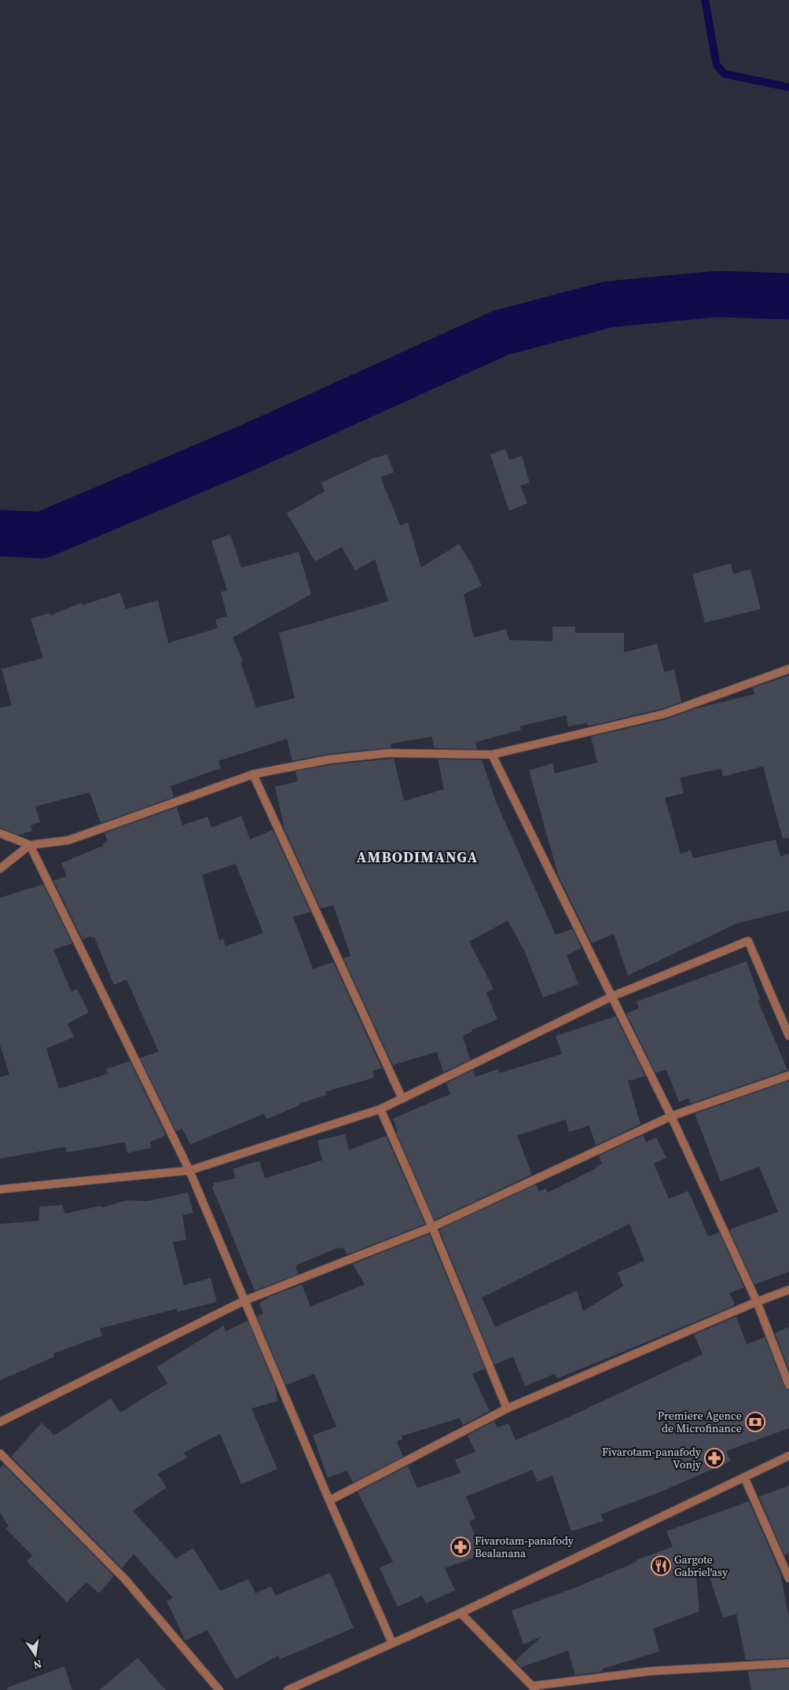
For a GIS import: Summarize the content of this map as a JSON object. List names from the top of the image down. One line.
{"districts":["AMBODIMANGA"],"places":{"bank":["Premiere Agence de Microfinance"],"pharmacy":["Fivarotam-panafody Vonjy","Fivarotam-panafody Bealanana"],"restaurant":["Gargote Gabriel'asy"]},"north":"bottom"}
